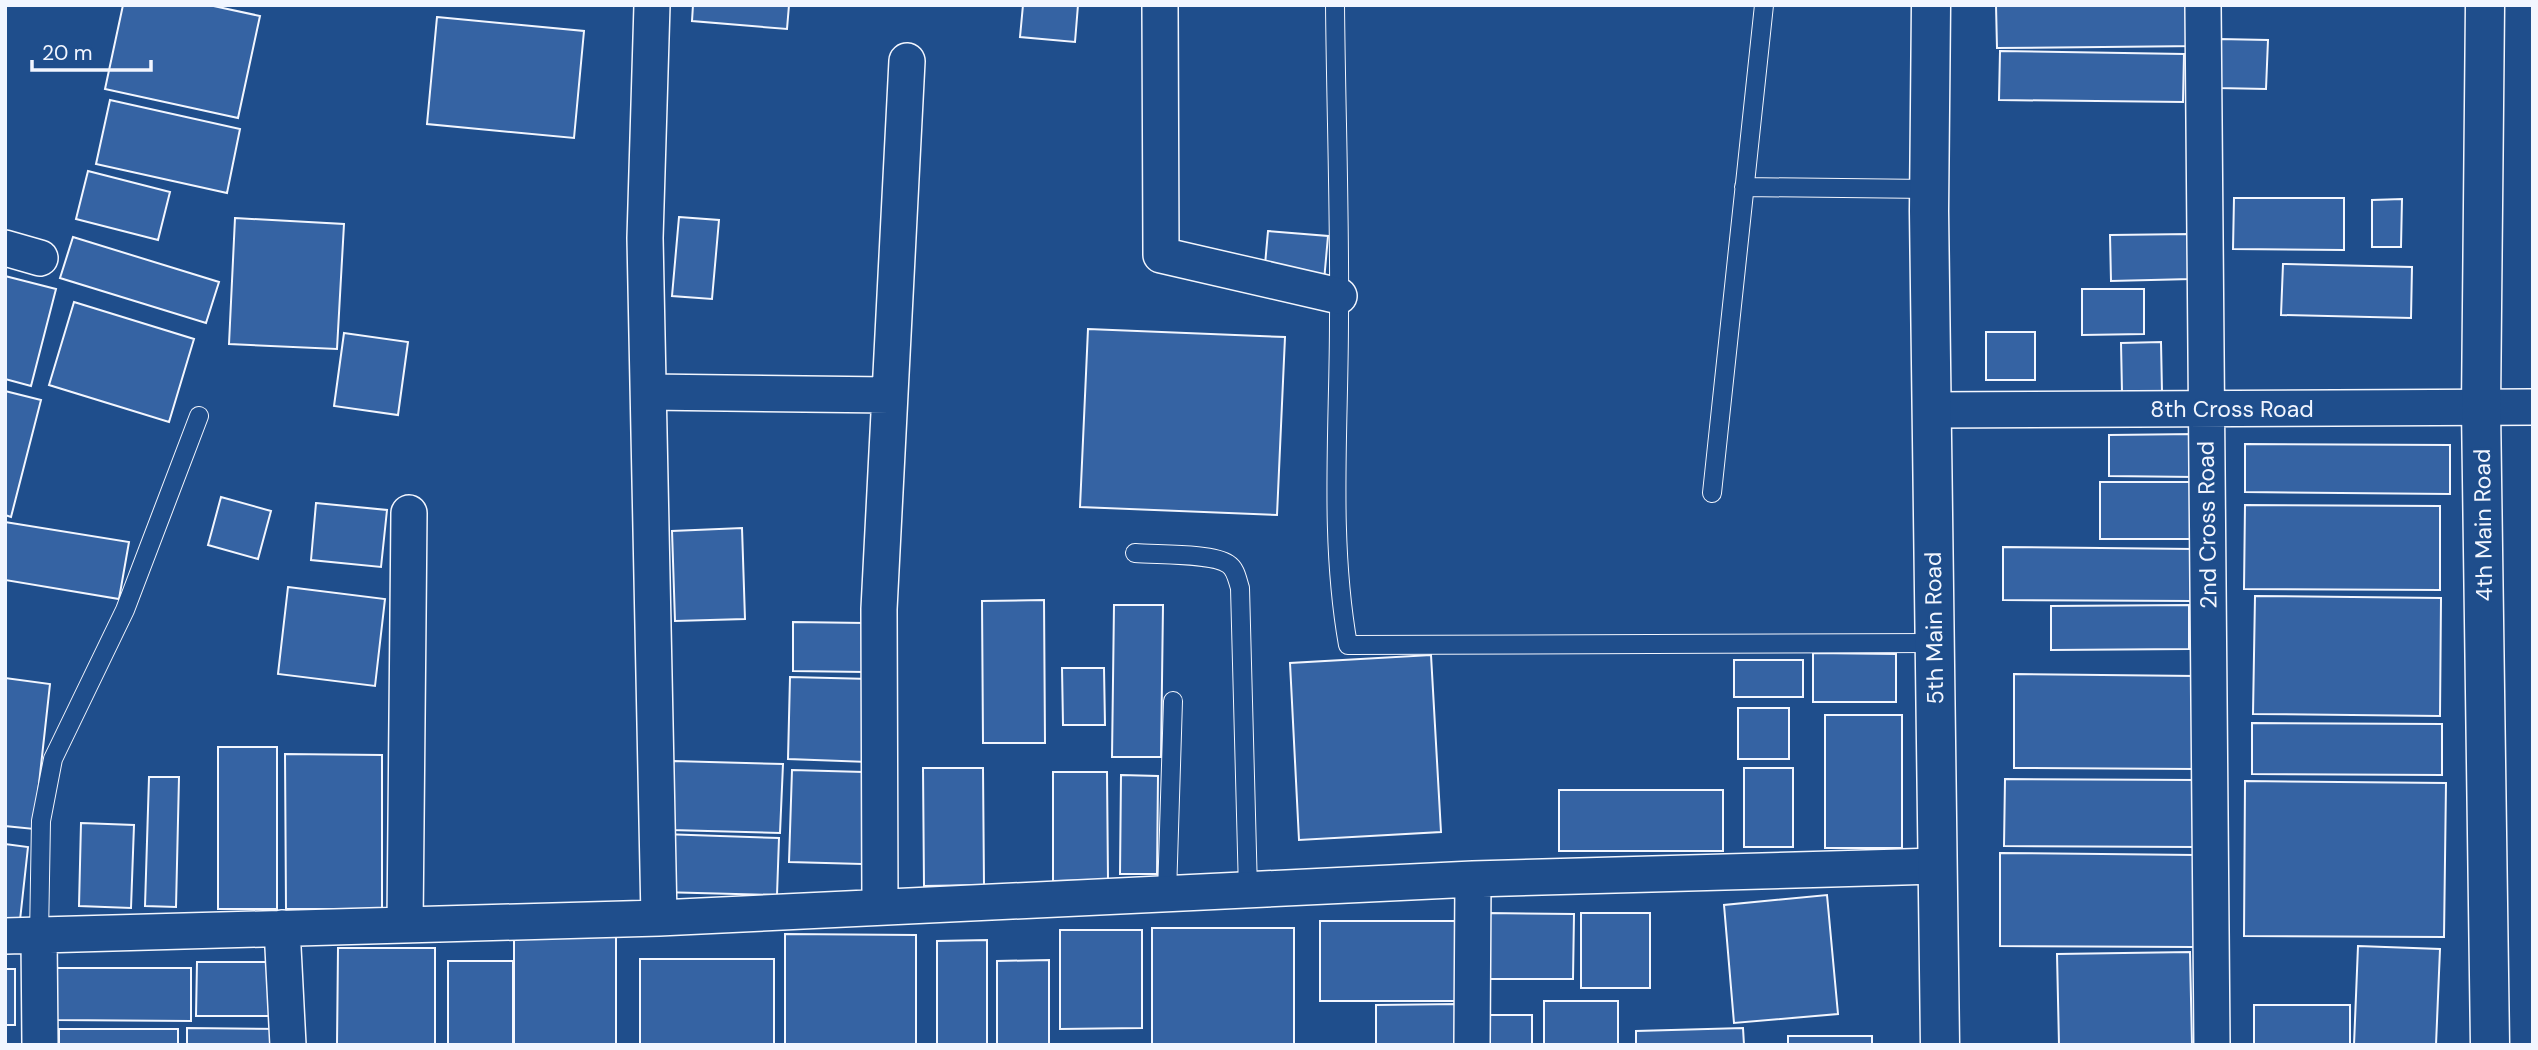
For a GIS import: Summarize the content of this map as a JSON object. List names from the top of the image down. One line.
{"streets":{"street":["8th Cross Road","2nd Cross Road","4th Main Road","5th Main Road"]},"crossings":[["8th Cross Road","2nd Cross Road"],["8th Cross Road","4th Main Road"],["8th Cross Road","5th Main Road"]],"scale_bar":"20 m"}
